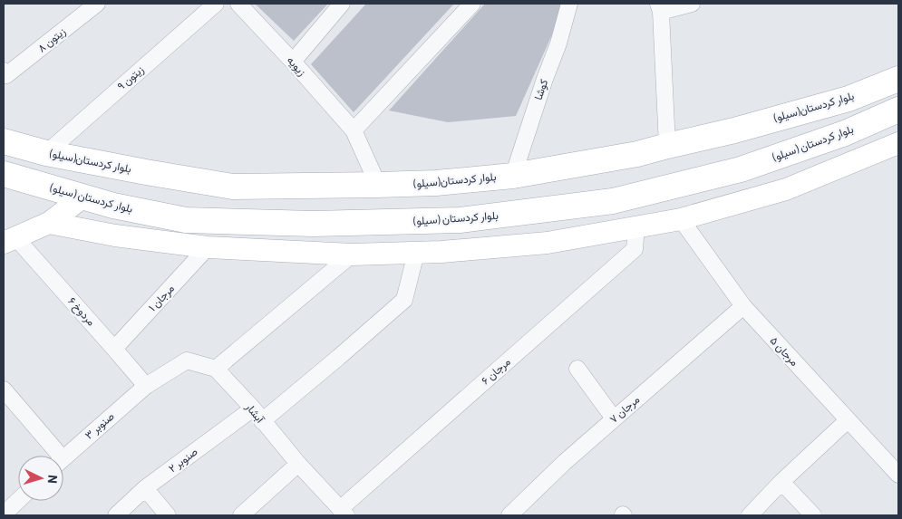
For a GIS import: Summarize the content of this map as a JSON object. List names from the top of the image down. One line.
{"streets":{"main road":["بلوار کردستان(سیلو)","بلوار کردستان (سیلو)"],"street":["زیتون ۸","زیویه","زیتون ۹","کوشا","مرجان ۱","مردوخ ۶","مرجان ۵","مرجان ۶","مرجان ۷","آبشار","صنوبر ۳","صنوبر ۲"]},"crossings":[["زیویه","بلوار کردستان(سیلو)"],["زیتون ۹","بلوار کردستان(سیلو)"],["کوشا","بلوار کردستان(سیلو)"],["مرجان ۱","مردوخ ۶"],["مردوخ ۶","صنوبر ۳"],["مرجان ۵","مرجان ۷"],["مرجان ۶","آبشار"],["آبشار","صنوبر ۲"]],"north":"right"}
